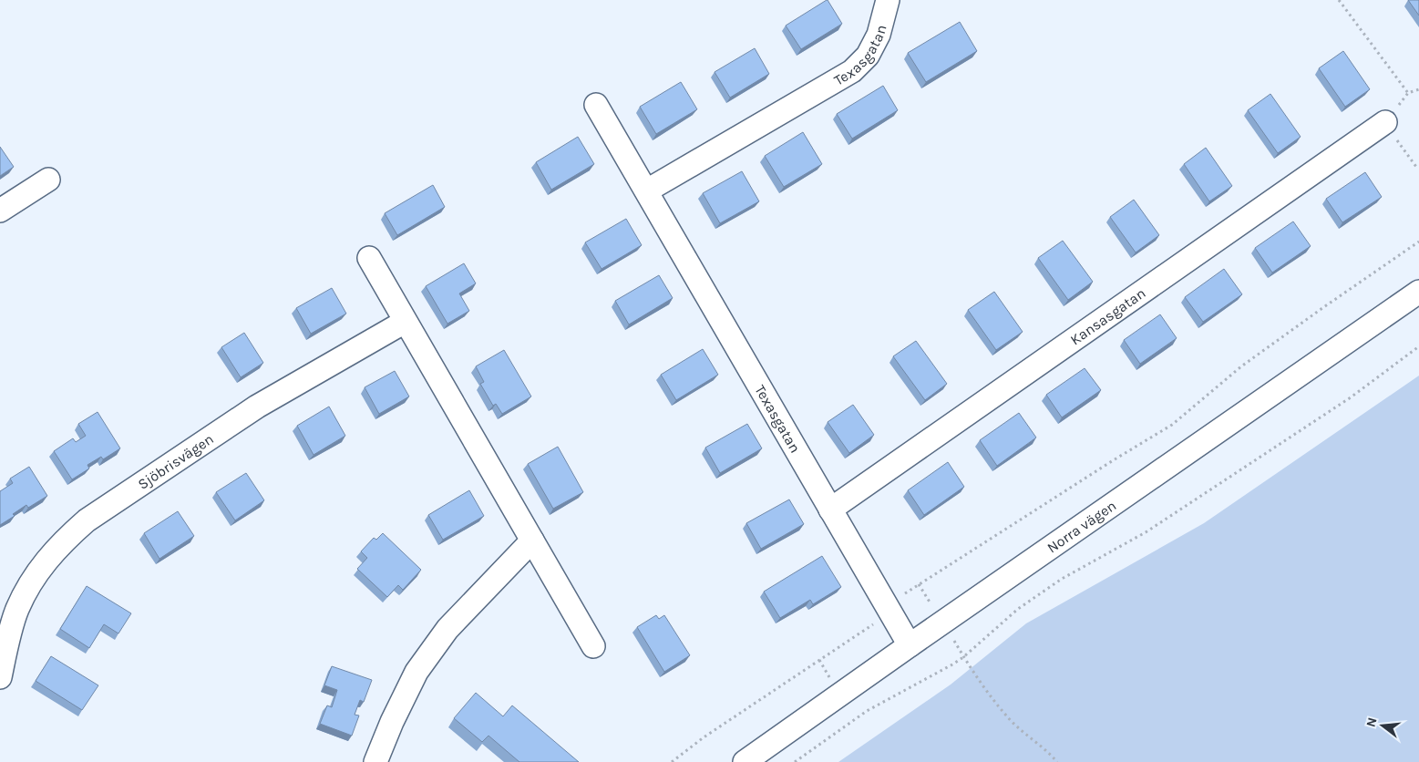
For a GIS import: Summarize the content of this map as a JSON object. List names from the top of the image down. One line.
{"streets":{"street":["Texasgatan","Kansasgatan","Sjöbrisvägen","Norra vägen"]},"crossings":[["Texasgatan","Kansasgatan"],["Texasgatan","Norra vägen"]],"north":"left"}
